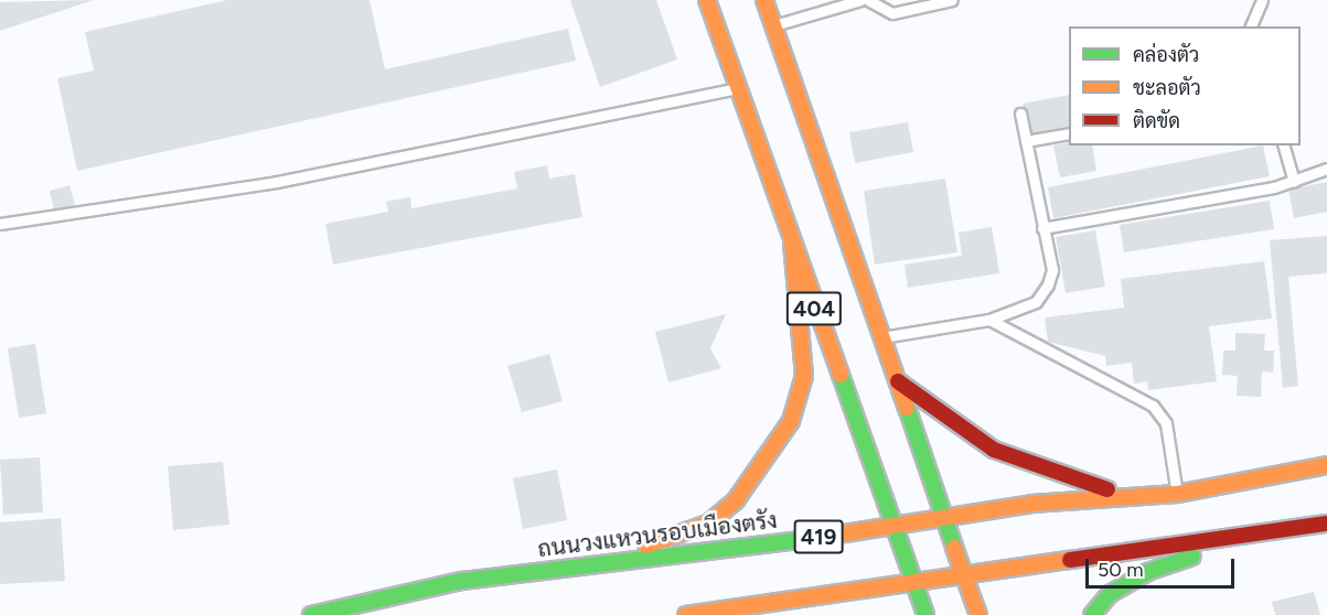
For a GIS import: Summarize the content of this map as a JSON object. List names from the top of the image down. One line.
{"streets":{"main road":["404","ถนนวงแหวนรอบเมืองตรัง","419"]},"crossings":[["404","ถนนวงแหวนรอบเมืองตรัง"],["404","419"]],"legend":["คล่องตัว","ชะลอตัว","ติดขัด"],"scale_bar":"50 m"}
